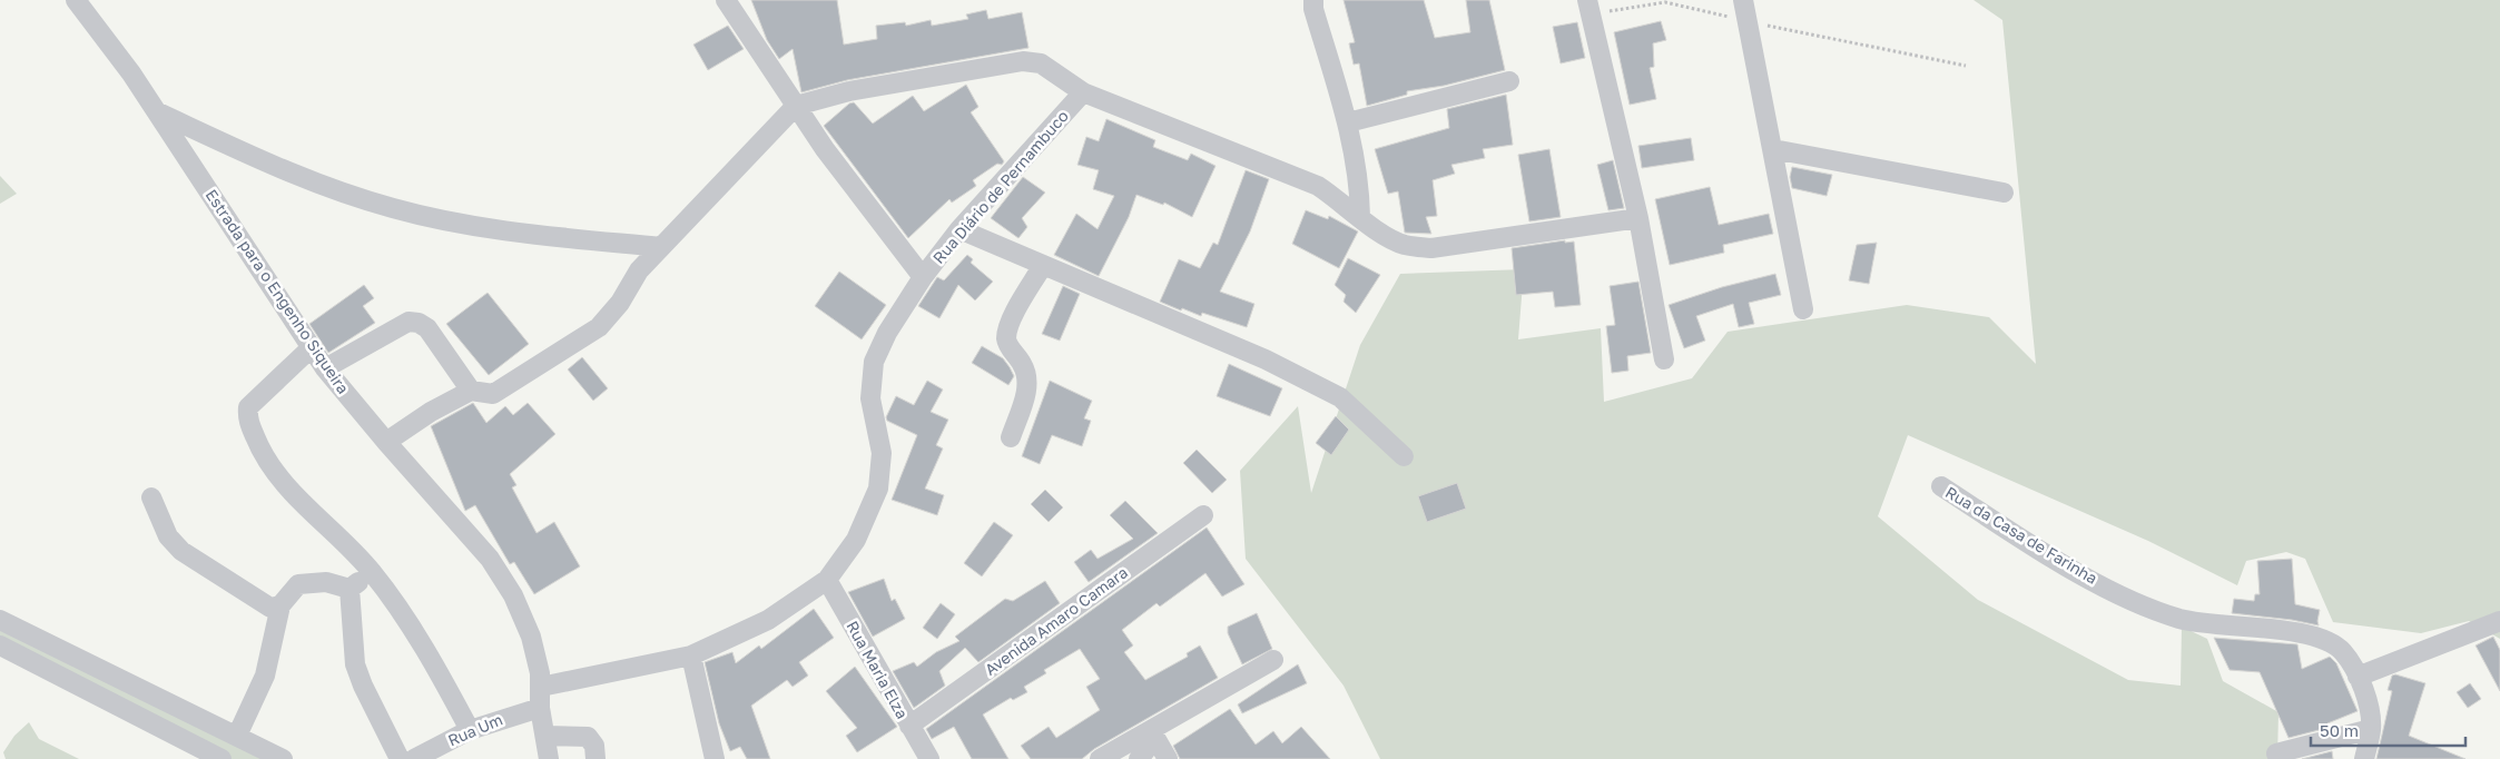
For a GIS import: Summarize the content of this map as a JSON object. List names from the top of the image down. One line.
{"streets":{"street":["Rua Diário de Pernambuco","Estrada para o Engenho Siqueira","Rua da Casa de Farinha","Avenida Amaro Camara","Rua Maria Elza","Rua Um"]},"crossings":[["Rua Diário de Pernambuco","Estrada para o Engenho Siqueira"],["Rua Diário de Pernambuco","Rua Maria Elza"],["Estrada para o Engenho Siqueira","Rua Um"],["Avenida Amaro Camara","Rua Maria Elza"]],"scale_bar":"50 m"}
